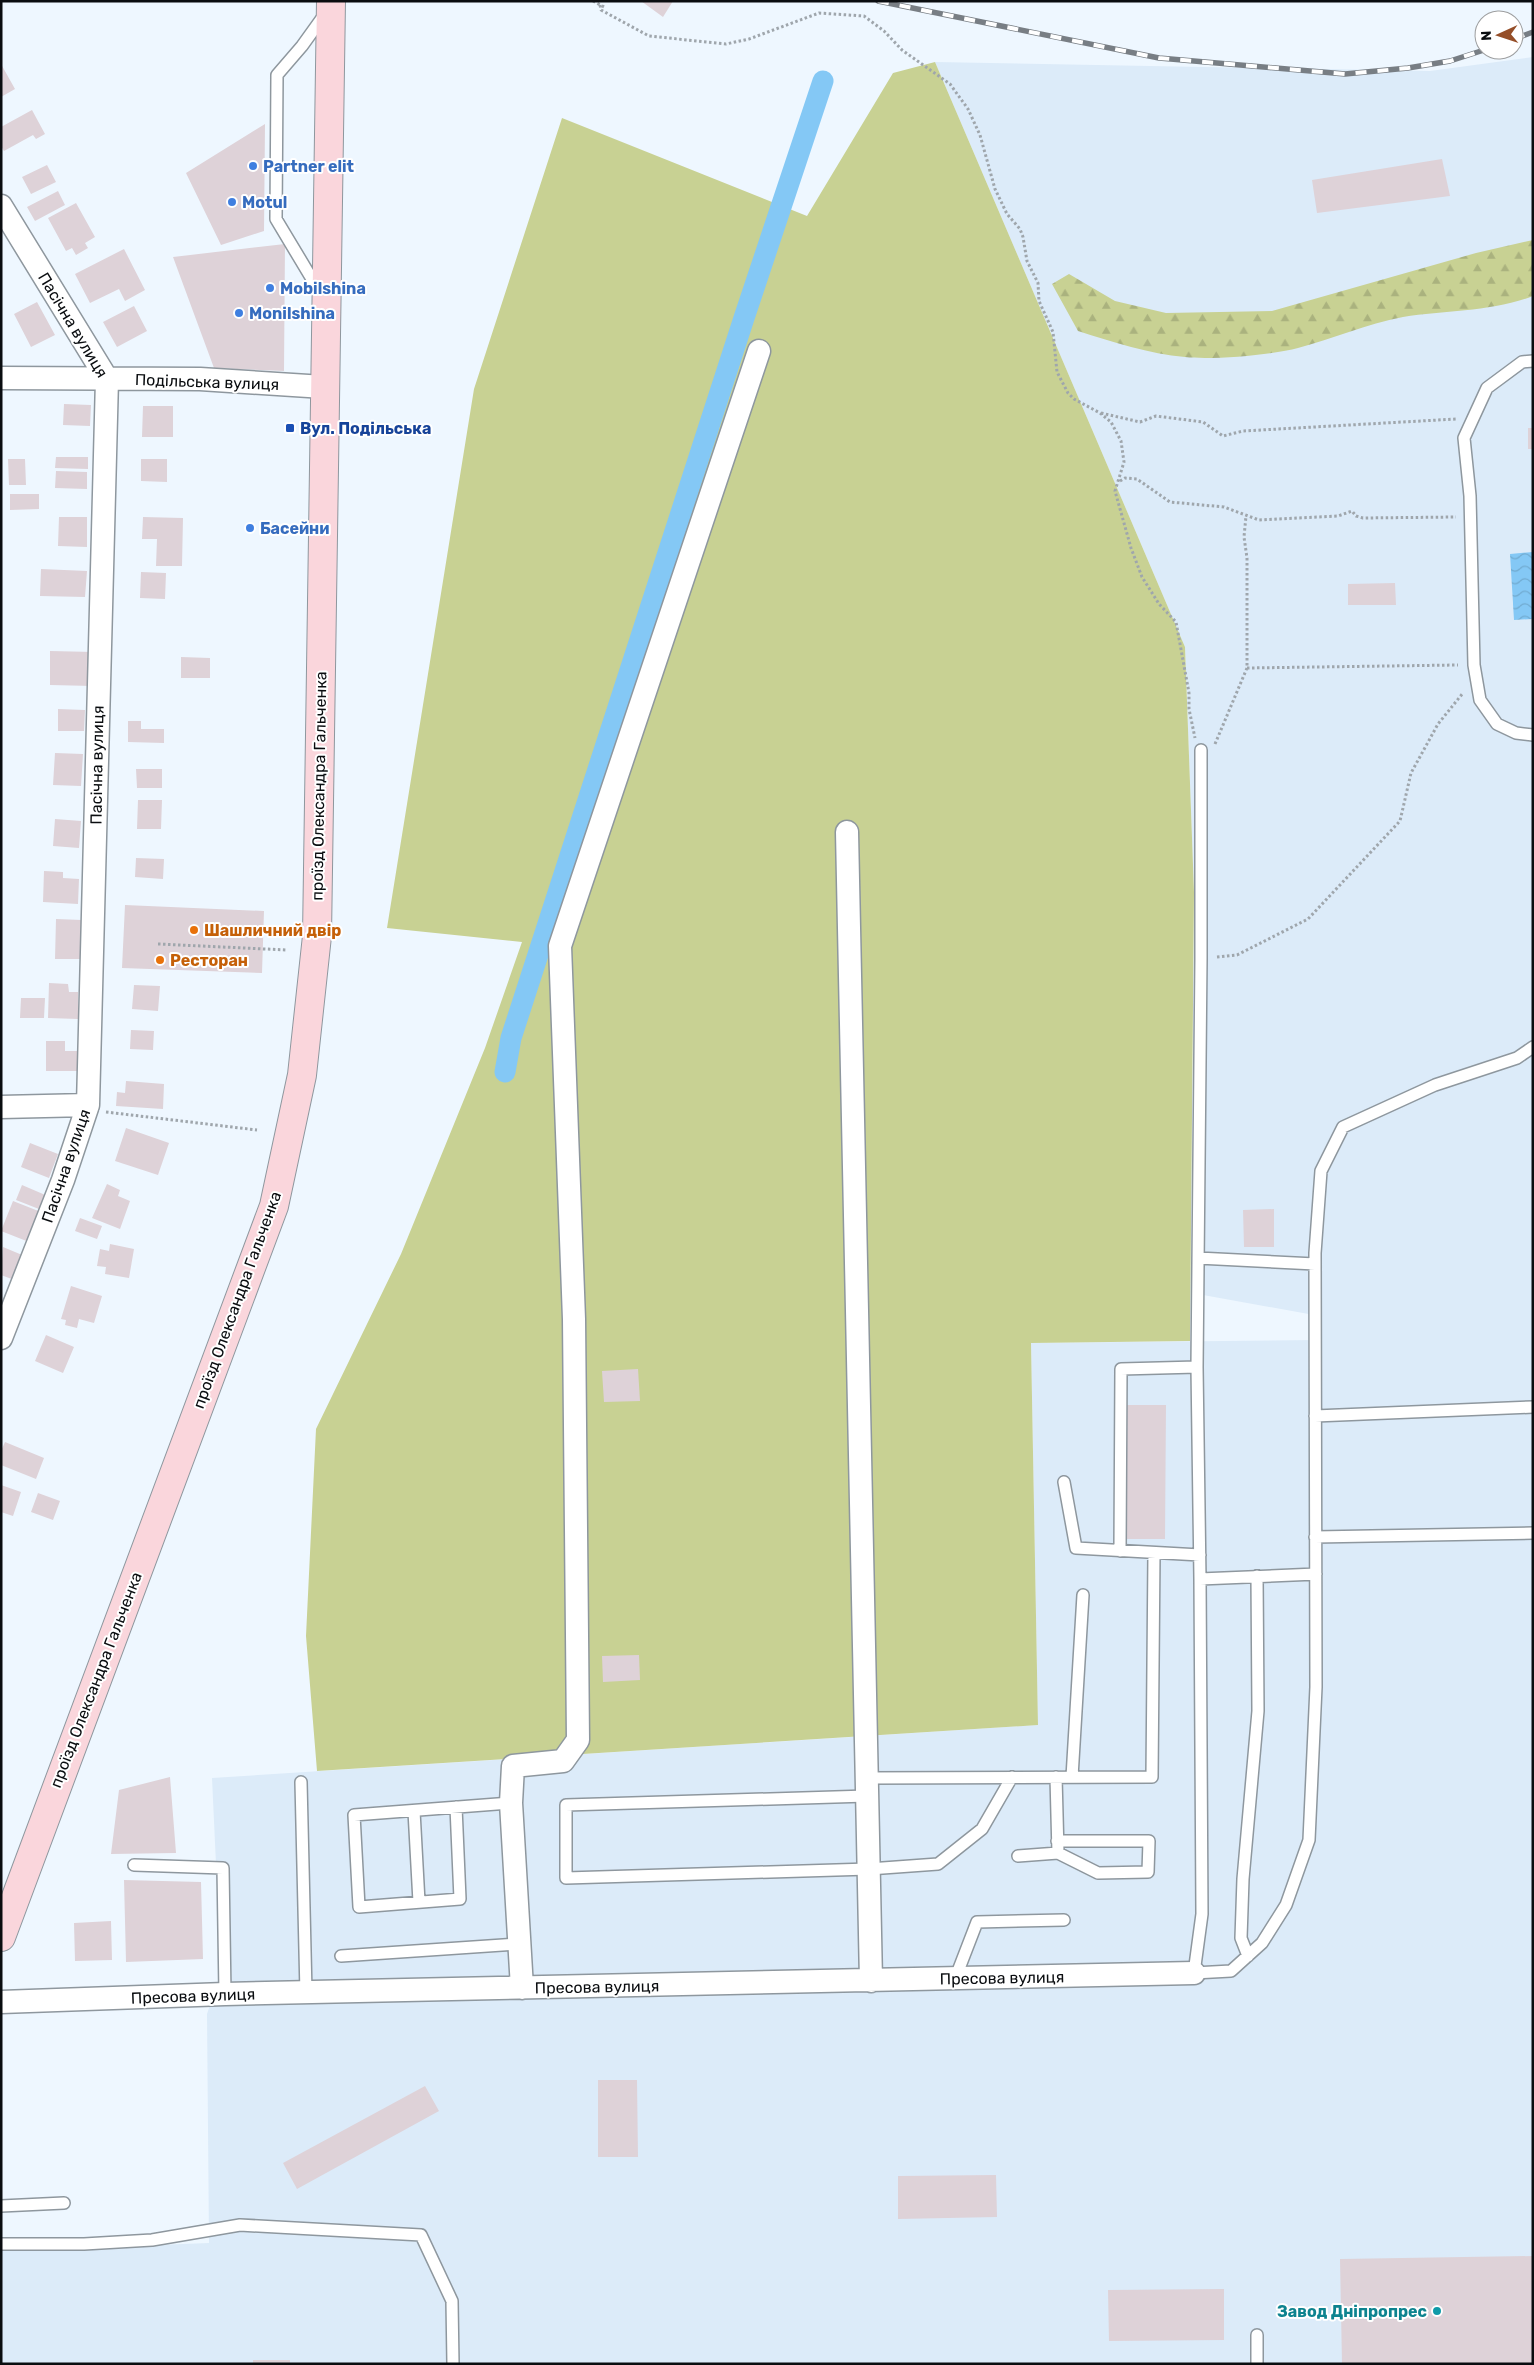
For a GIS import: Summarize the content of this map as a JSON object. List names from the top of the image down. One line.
{"streets":{"main road":["проїзд Олександра Гальченка"],"street":["Пасічна вулиця","Подільська вулиця","Пресова вулиця"]},"crossings":[["Пасічна вулиця","Подільська вулиця"],["Подільська вулиця","проїзд Олександра Гальченка"]],"places":{"other":["Partner elit","Motul","Mobilshina","Monilshina","Басейни","Шашличний двір","Ресторан","Завод Дніпропрес"],"transit":["Вул. Подільська"]},"north":"left"}
